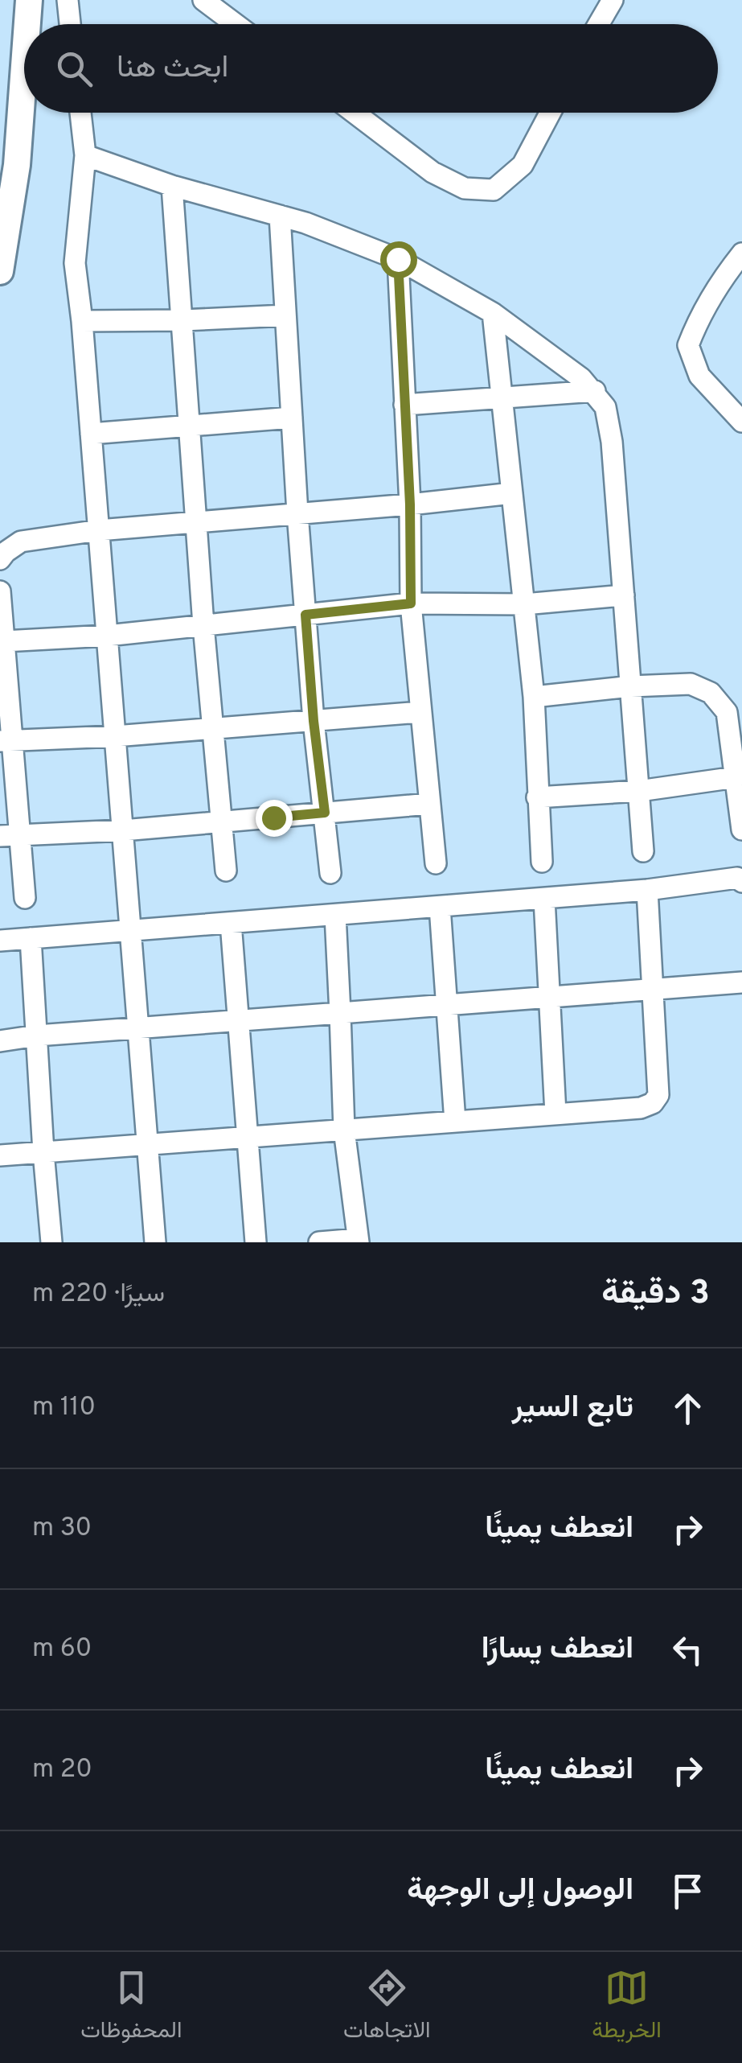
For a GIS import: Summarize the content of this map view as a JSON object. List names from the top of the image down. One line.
{"page":{"search":"ابحث هنا","heading":["3 دقيقة","سيرًا · 220 m"],"list":[["تابع السير","110 m"],["انعطف يمينًا","30 m"],["انعطف يسارًا","60 m"],["انعطف يمينًا","20 m"],"الوصول إلى الوجهة"],"nav":["الخريطة","الاتجاهات","المحفوظات"]}}
